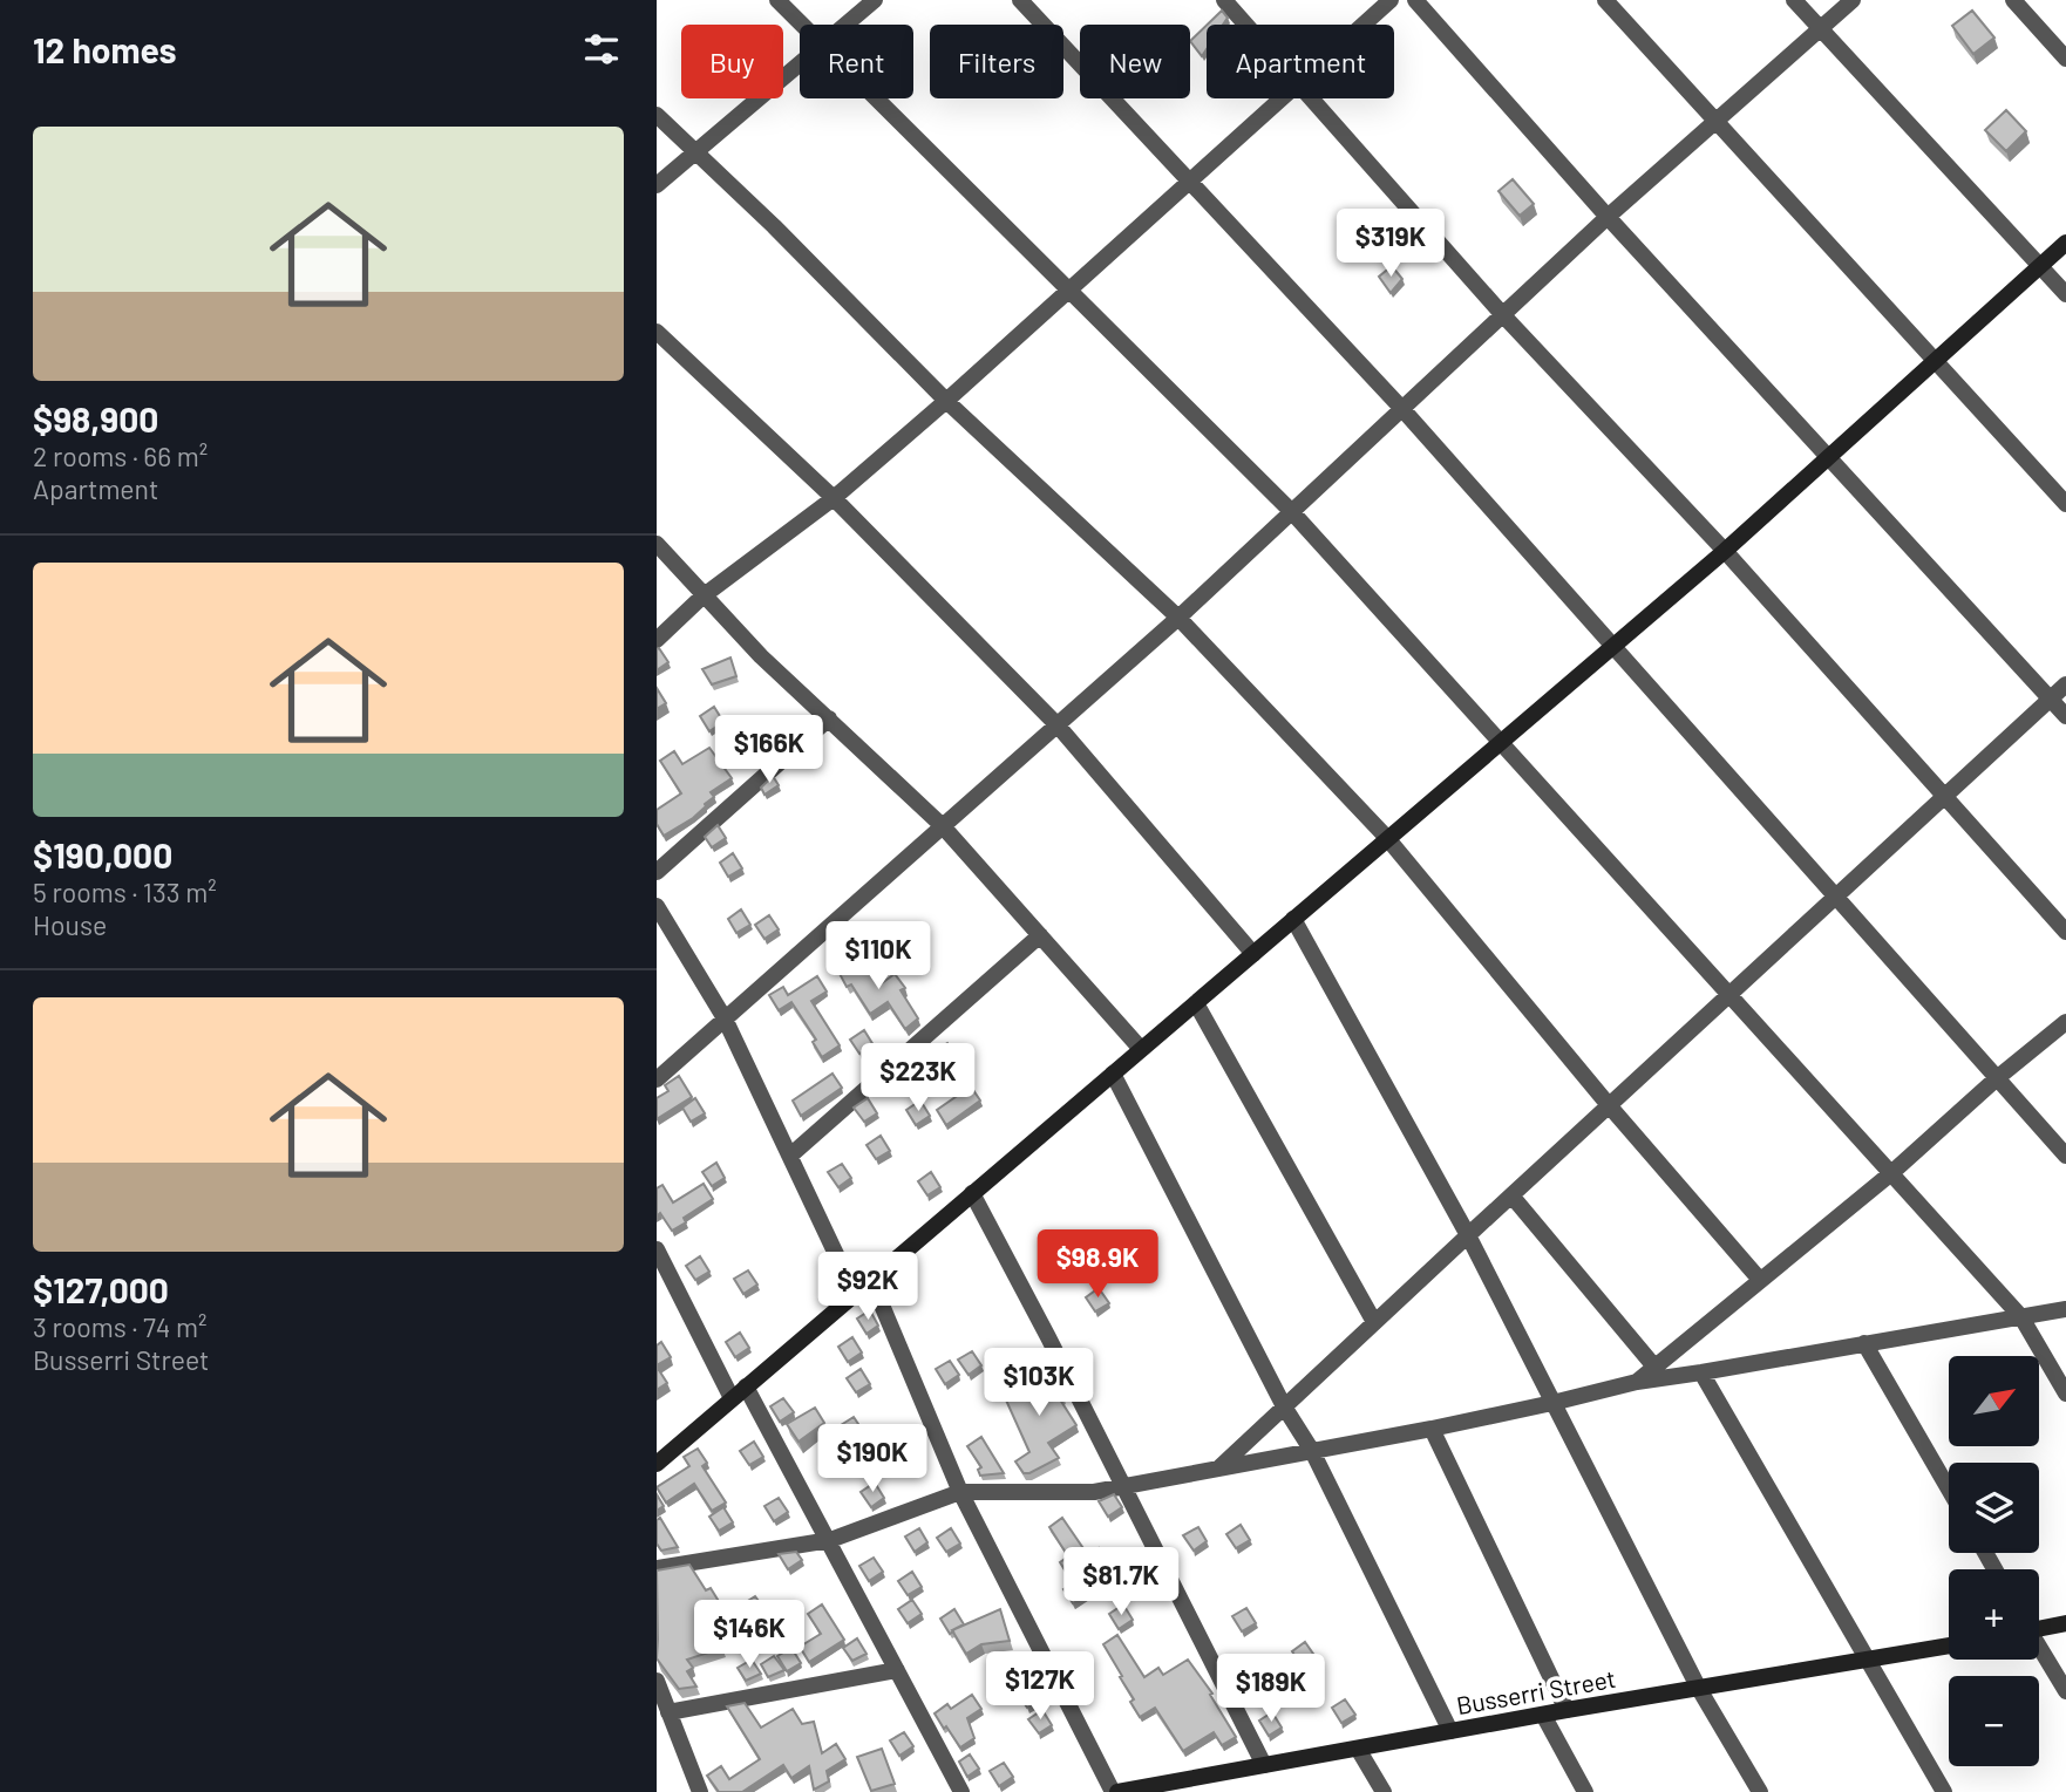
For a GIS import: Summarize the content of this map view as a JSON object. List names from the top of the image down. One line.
{"streets":{"street":["Busserri Street"]},"north":"top right","page":{"heading":"12 homes","chip":["Buy","Rent","Filters","New","Apartment"],"list":[{"name":"$98,900","note":"2 rooms · 66 m² · Apartment"},{"name":"$190,000","note":"5 rooms · 133 m² · House"},{"name":"$127,000","note":"3 rooms · 74 m² · Busserri Street"}],"price":["$319K","$166K","$110K","$223K","$98.9K","$92K","$103K","$190K","$81.7K","$146K","$127K","$189K"],"map_buttons":["+","−"]}}
